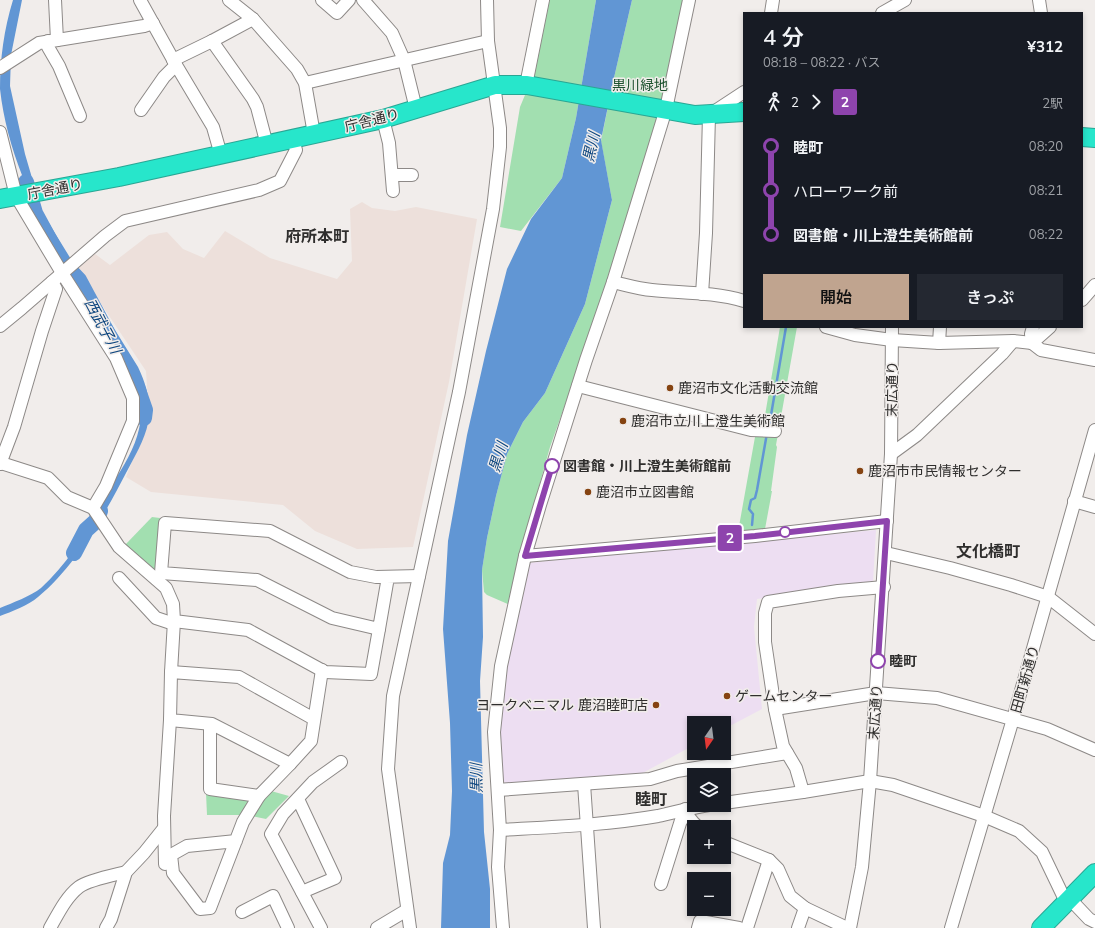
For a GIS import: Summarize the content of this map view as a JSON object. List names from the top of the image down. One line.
{"streets":{"highway":["庁舎通り"],"street":["末広通り","田町新通り"]},"districts":["府所本町","文化橋町","睦町"],"water":["黒川","西武子川"],"parks":["黒川緑地"],"places":["鹿沼市文化活動交流館","鹿沼市立川上澄生美術館","図書館・川上澄生美術館前","鹿沼市市民情報センター","鹿沼市立図書館","睦町","ゲームセンター","ヨークベニマル 鹿沼睦町店"],"lines":["bus line 2"],"north":"bottom","page":{"on_map":"2","heading":["4 分","08:18 – 08:22 · バス","¥312"],"legs":["2","2","2駅"],"list":[{"name":"睦町","value":"08:20"},{"name":"ハローワーク前","value":"08:21"},{"name":"図書館・川上澄生美術館前","value":"08:22"}],"buttons":["開始","きっぷ"],"map_buttons":["+","−"]}}
